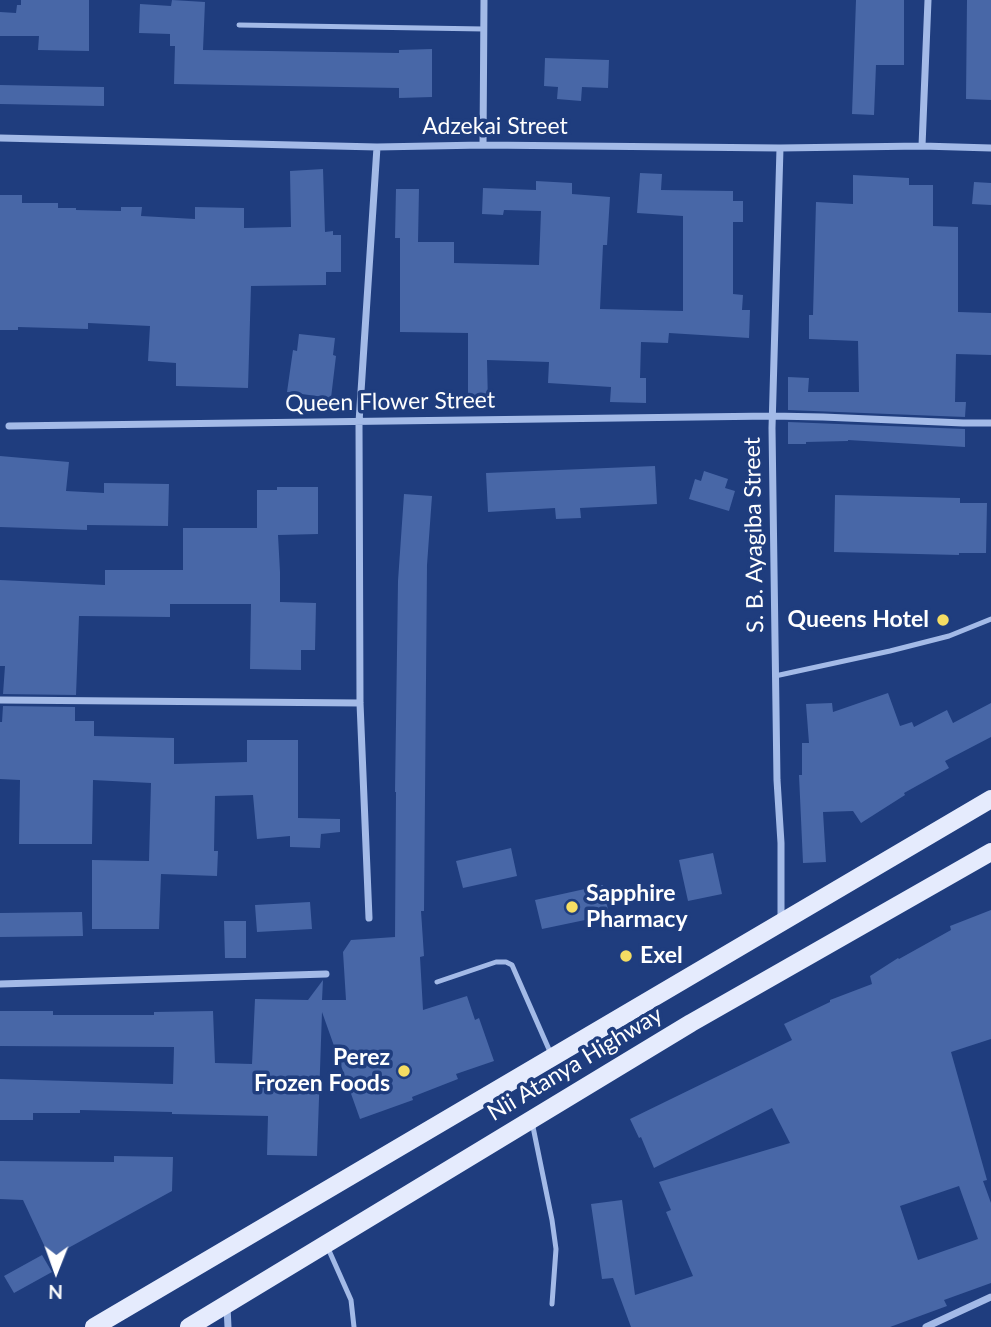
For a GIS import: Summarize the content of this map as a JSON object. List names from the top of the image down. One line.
{"streets":{"main road":["Nii Atanya Highway"],"street":["Adzekai Street","Queen Flower Street","S. B. Ayagiba Street"]},"crossings":[["Adzekai Street","S. B. Ayagiba Street"],["Queen Flower Street","S. B. Ayagiba Street"]],"places":["Queens Hotel","Sapphire Pharmacy","Exel","Perez Frozen Foods"],"north":"bottom"}
